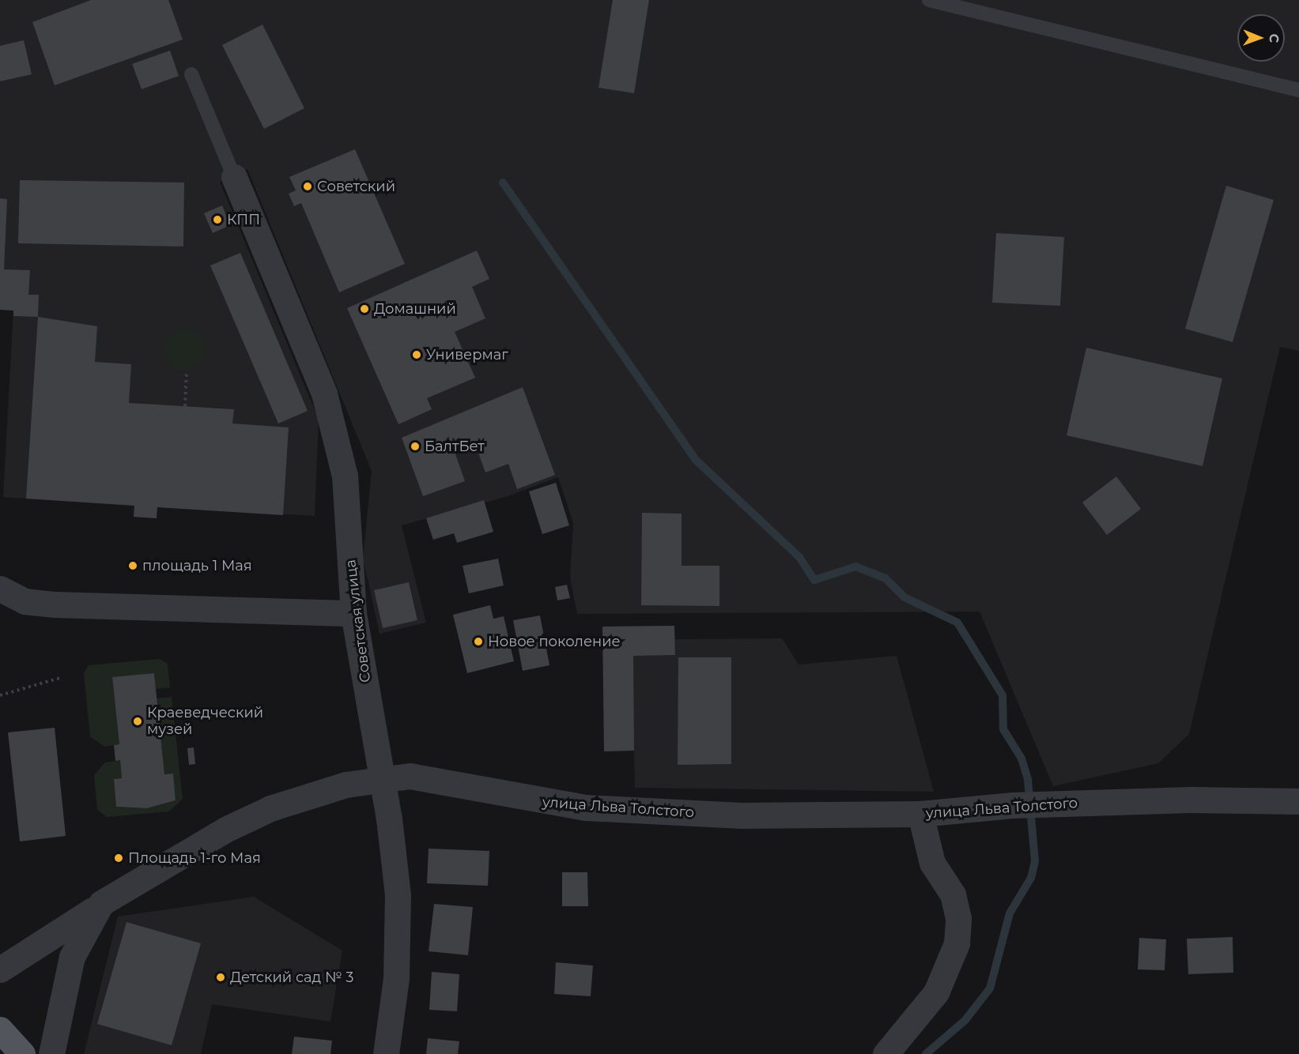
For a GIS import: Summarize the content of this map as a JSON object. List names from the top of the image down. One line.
{"streets":{"street":["Советская улица","улица Льва Толстого"]},"crossings":[["Советская улица","улица Льва Толстого"]],"places":["Советский","КПП","Домашний","Универмаг","БалтБет","площадь 1 Мая","Новое поколение","Краеведческий музей","Площадь 1-го Мая","Детский сад № 3"],"north":"right"}
